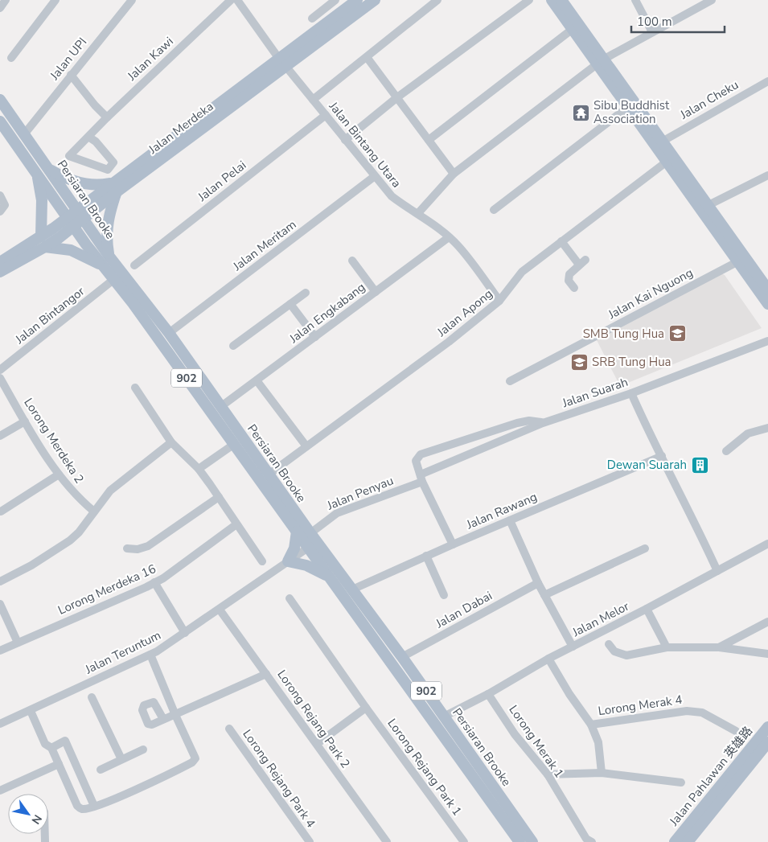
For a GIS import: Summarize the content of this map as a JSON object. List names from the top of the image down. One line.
{"streets":{"main road":["Jalan Merdeka","Persiaran Brooke","902","Jalan Pahlawan 英雄路"],"street":["Jalan UPI","Jalan Kawi","Jalan Cheku","Jalan Bintang Utara","Jalan Pelai","Jalan Meritam","Jalan Kai Nguong","Jalan Engkabang","Jalan Apong","Jalan Bintangor","Jalan Suarah","Lorong Merdeka 2","Jalan Penyau","Jalan Rawang","Lorong Merdeka 16","Jalan Dabai","Jalan Melor","Jalan Teruntum","Lorong Merak 4","Lorong Rejang Park 2","Lorong Merak 1","Lorong Rejang Park 1","Lorong Rejang Park 4"]},"crossings":[["Jalan UPI","Persiaran Brooke"],["Jalan Merdeka","Jalan Bintang Utara"],["Jalan Merdeka","Persiaran Brooke"],["Jalan Bintang Utara","Jalan Pelai"],["Jalan Bintang Utara","Jalan Meritam"],["Jalan Bintang Utara","Jalan Engkabang"],["Jalan Bintang Utara","Jalan Apong"],["Persiaran Brooke","Jalan Meritam"],["Persiaran Brooke","Jalan Engkabang"],["Persiaran Brooke","Jalan Apong"],["Persiaran Brooke","Jalan Bintangor"],["Persiaran Brooke","Jalan Penyau"],["Persiaran Brooke","Jalan Rawang"],["Persiaran Brooke","Jalan Dabai"],["Persiaran Brooke","Jalan Melor"],["Jalan Suarah","Jalan Penyau"],["Jalan Suarah","Jalan Rawang"],["Jalan Penyau","Jalan Teruntum"],["Jalan Melor","Lorong Merak 1"],["Jalan Teruntum","Lorong Rejang Park 2"]],"places":{"temple":["Sibu Buddhist Association"],"school or university":["SMB Tung Hua","SRB Tung Hua"],"building":["Dewan Suarah"]},"scale_bar":"100 m","north":"bottom right"}
